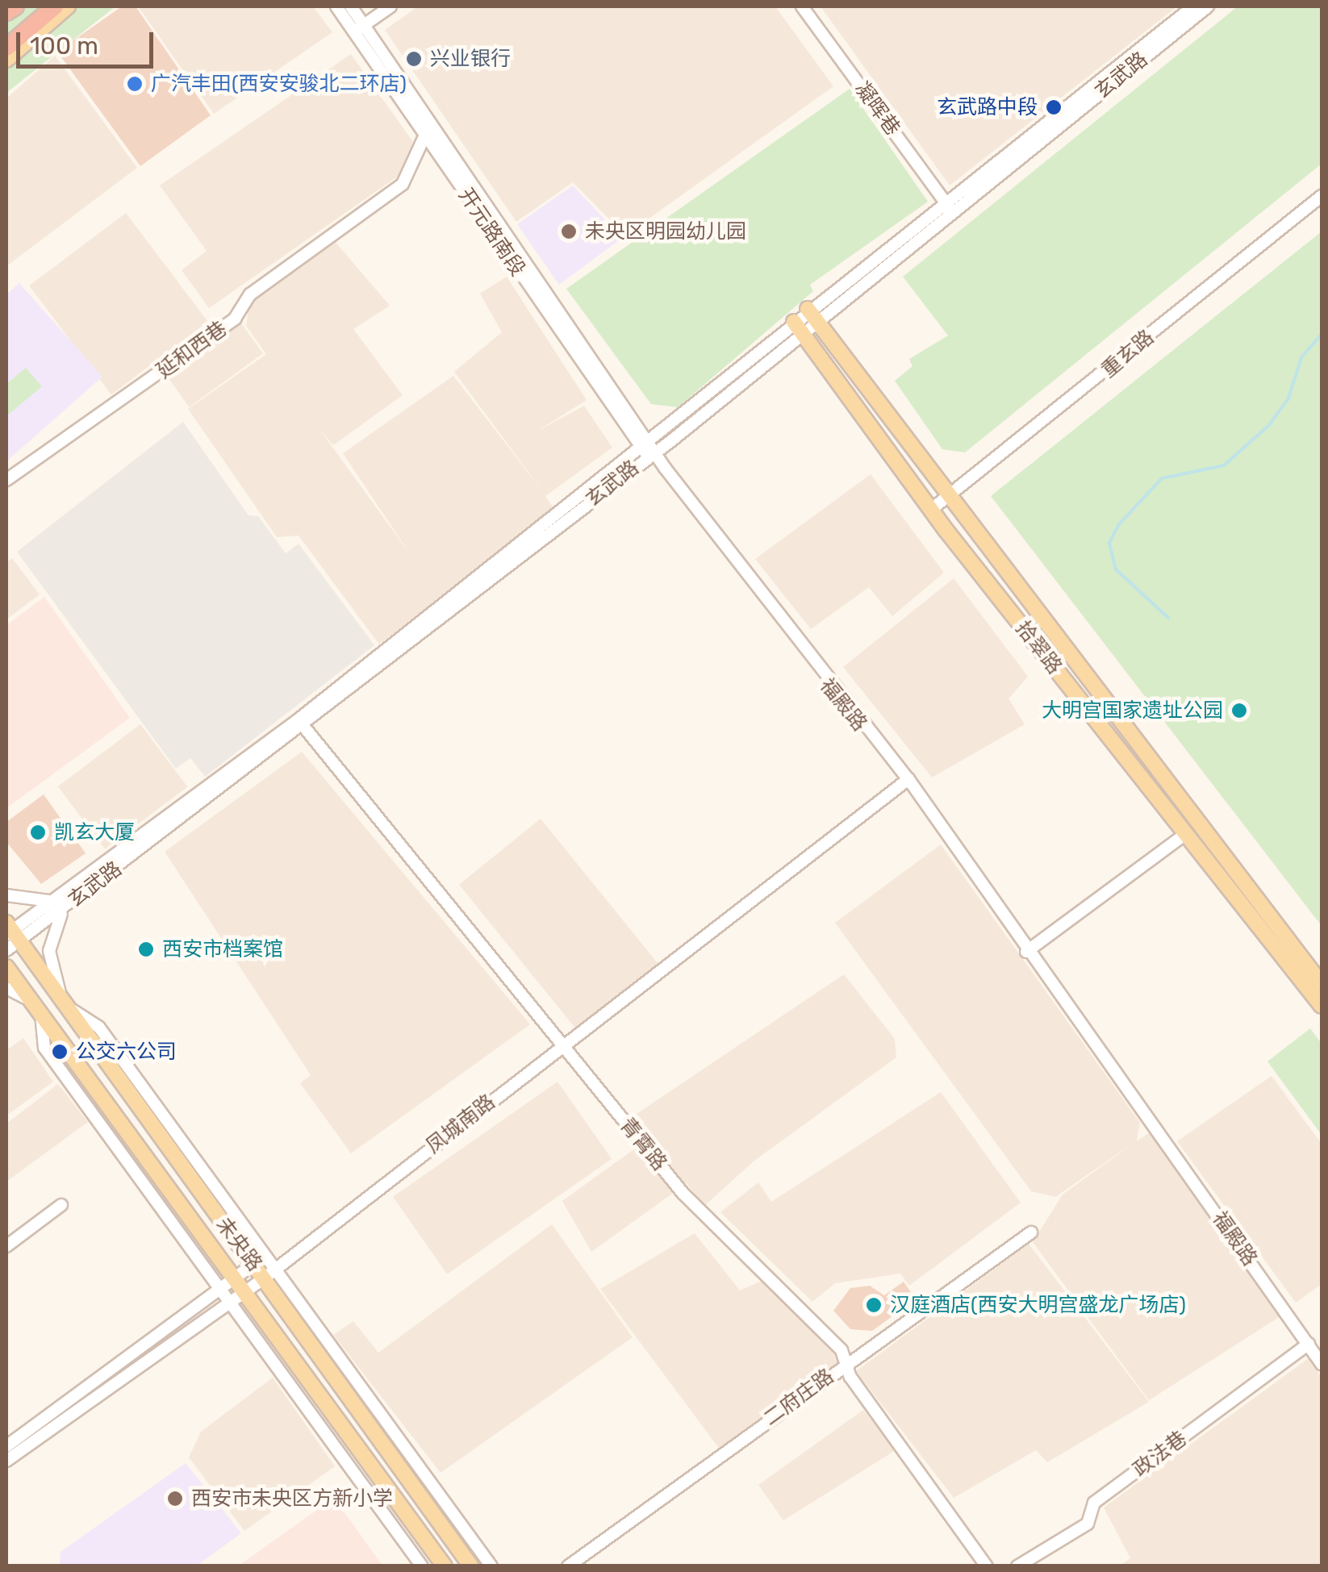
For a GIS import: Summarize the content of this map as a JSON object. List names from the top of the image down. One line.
{"streets":{"main road":["拾翠路","未央路"],"street":["玄武路","凝晖巷","开元路南段","延和西巷","重玄路","福殿路","凤城南路","青霄路","二府庄路","政法巷"]},"crossings":[["玄武路","凝晖巷"],["玄武路","开元路南段"],["玄武路","拾翠路"],["玄武路","福殿路"],["玄武路","青霄路"],["玄武路","未央路"],["开元路南段","延和西巷"],["开元路南段","福殿路"],["重玄路","拾翠路"],["福殿路","凤城南路"],["福殿路","政法巷"],["凤城南路","青霄路"],["凤城南路","未央路"],["青霄路","二府庄路"]],"places":["兴业银行","广汽丰田(西安安骏北二环店)","玄武路中段","未央区明园幼儿园","大明宫国家遗址公园","凯玄大厦","西安市档案馆","公交六公司","汉庭酒店(西安大明宫盛龙广场店)","西安市未央区方新小学"],"scale_bar":"100 m"}
